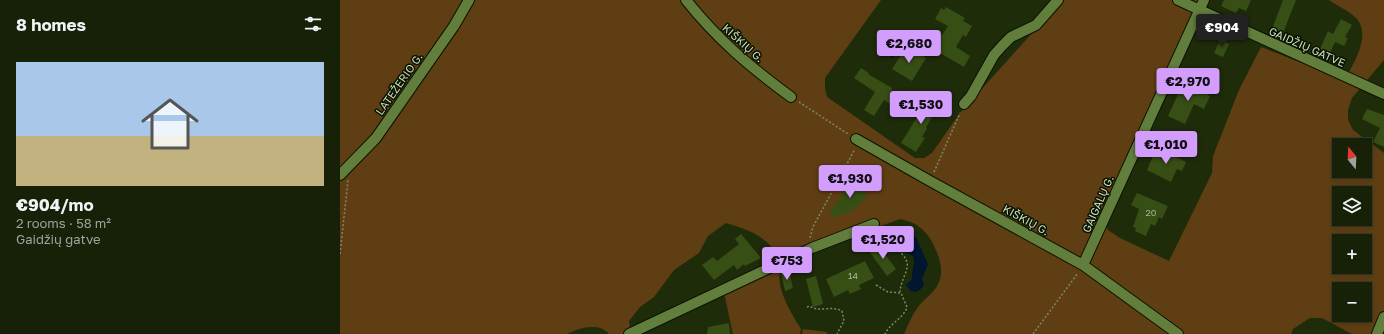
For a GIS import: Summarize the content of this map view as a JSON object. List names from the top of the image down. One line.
{"streets":{"street":["KIŠKIŲ G.","GAIDŽIŲ GATVE","LATEŽERIO G.","GAIGALŲ G."]},"crossings":[["KIŠKIŲ G.","GAIGALŲ G."],["GAIDŽIŲ GATVE","GAIGALŲ G."]],"house_numbers":["20","14"],"north":"top","page":{"heading":"8 homes","price":["€904","€2,680","€2,970","€1,530","€1,010","€1,930","€1,520","€753"],"list":[{"name":"€904/mo","note":"2 rooms · 58 m² · Gaidžių gatve"}],"map_buttons":["+","−"]}}
